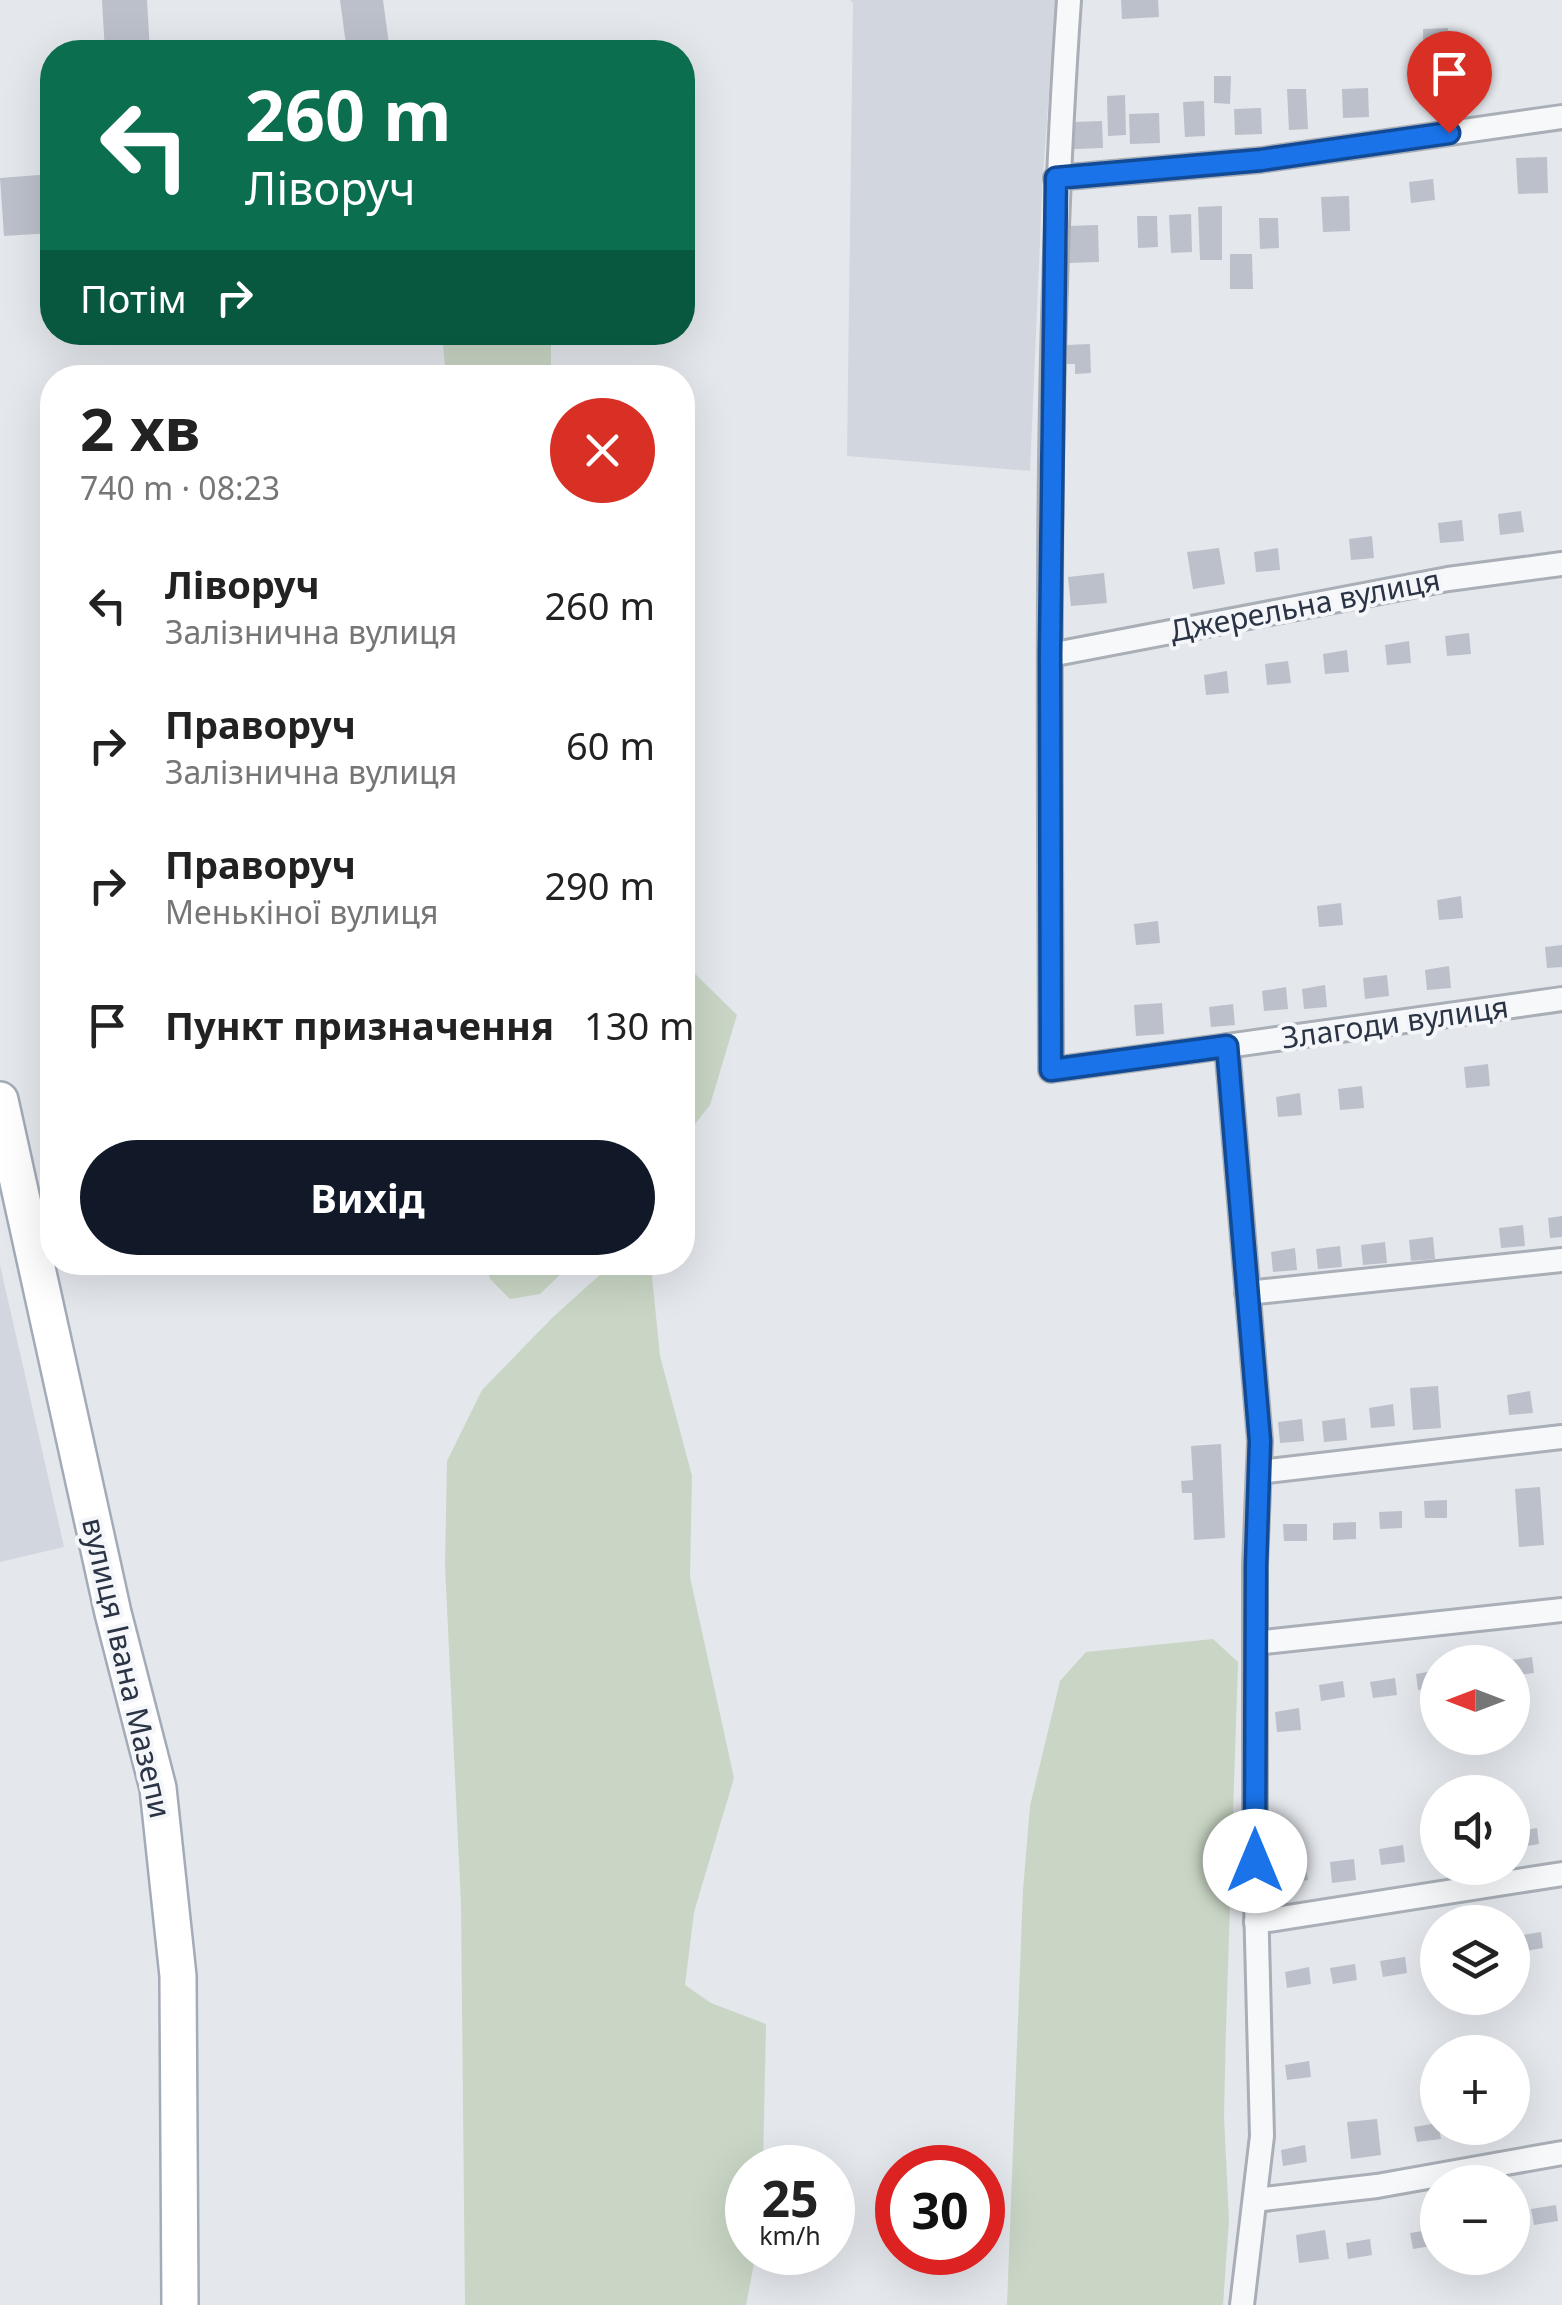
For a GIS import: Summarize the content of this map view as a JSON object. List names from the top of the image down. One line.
{"streets":{"main road":["вулиця Івана Мазепи"],"street":["Джерельна вулиця","Злагоди вулиця"]},"crossings":[["Джерельна вулиця","Злагоди вулиця"]],"north":"left","page":{"turn":["260 m","Ліворуч"],"then":"Потім","heading":["2 хв","740 m · 08:23"],"list":[{"name":"Ліворуч","note":"Залізнична вулиця","value":"260 m"},{"name":"Праворуч","note":"Залізнична вулиця","value":"60 m"},{"name":"Праворуч","note":"Менькіної вулиця","value":"290 m"},{"name":"Пункт призначення","value":"130 m"}],"buttons":"Вихід","map_buttons":["+","−"],"speed":"25 km/h","limit":"30"}}
